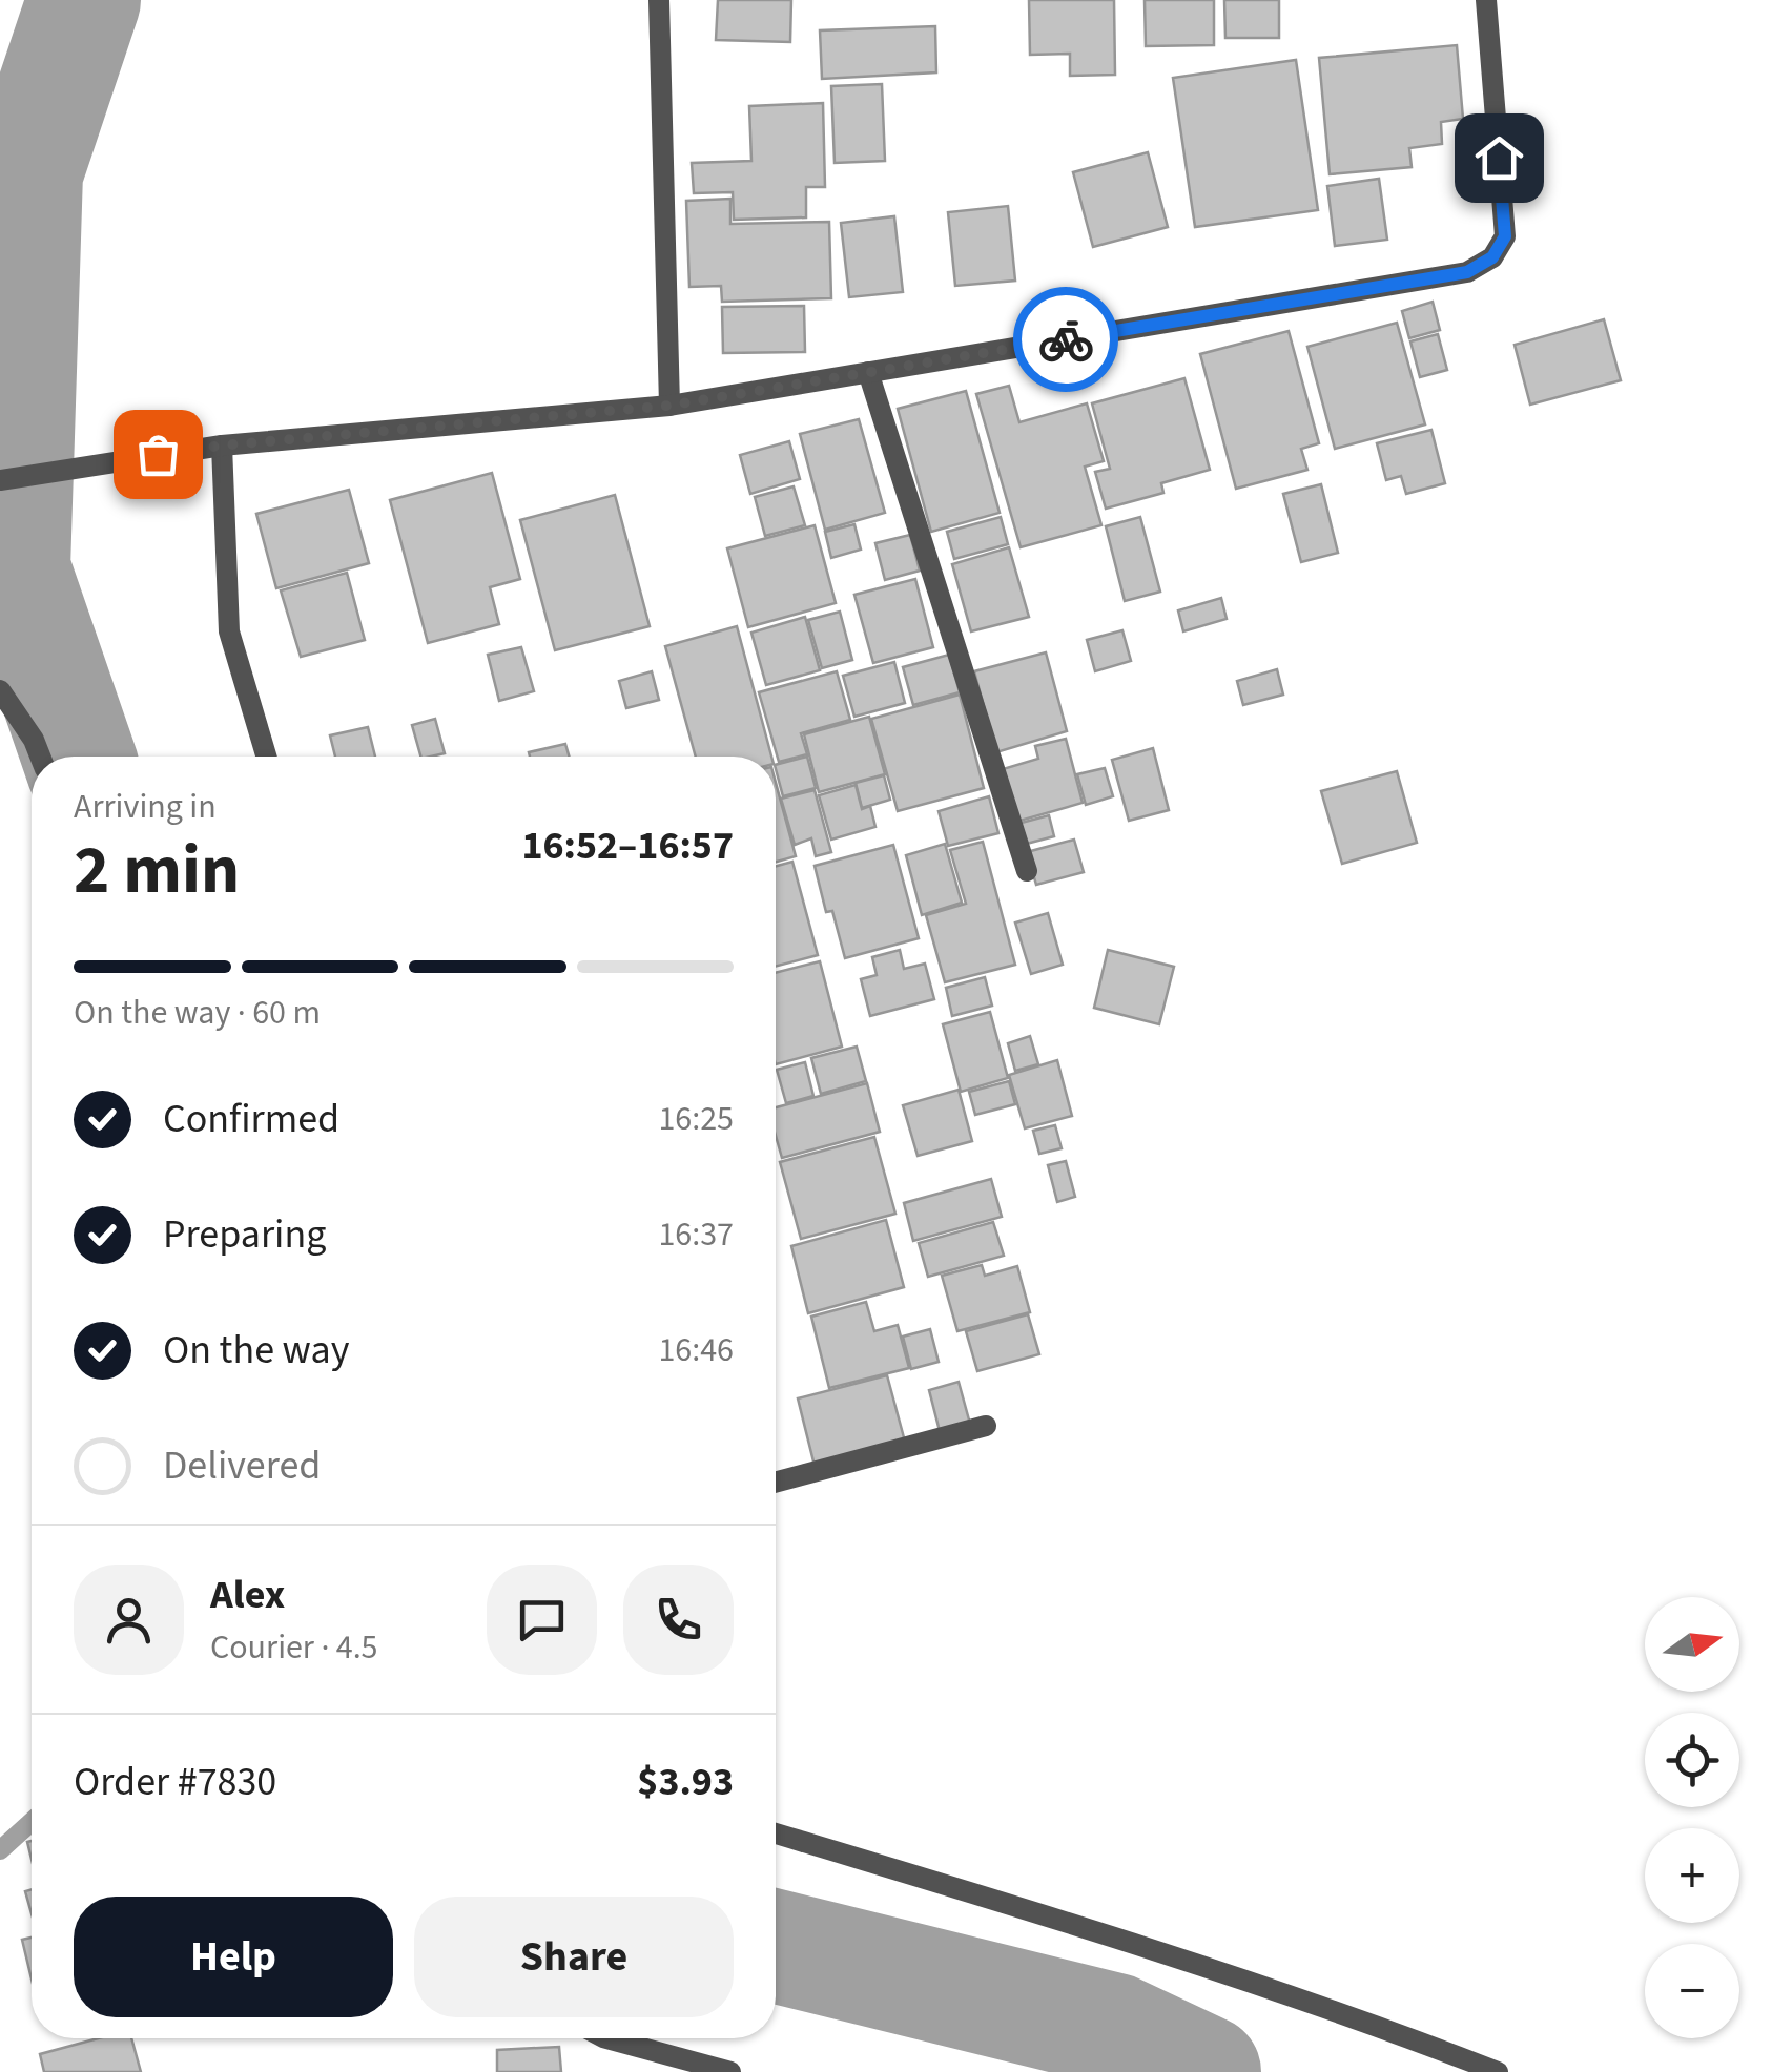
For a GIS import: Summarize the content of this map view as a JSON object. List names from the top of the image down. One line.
{"north":"right","page":{"heading":["2 min","Arriving in","16:52–16:57"],"panel":["Alex","Courier · 4.5","Order #7830","$3.93"],"bar":"On the way · 60 m","list":[["Confirmed","16:25"],["Preparing","16:37"],["On the way","16:46"],"Delivered"],"map_buttons":["+","−"],"buttons":["Help","Share"]}}
